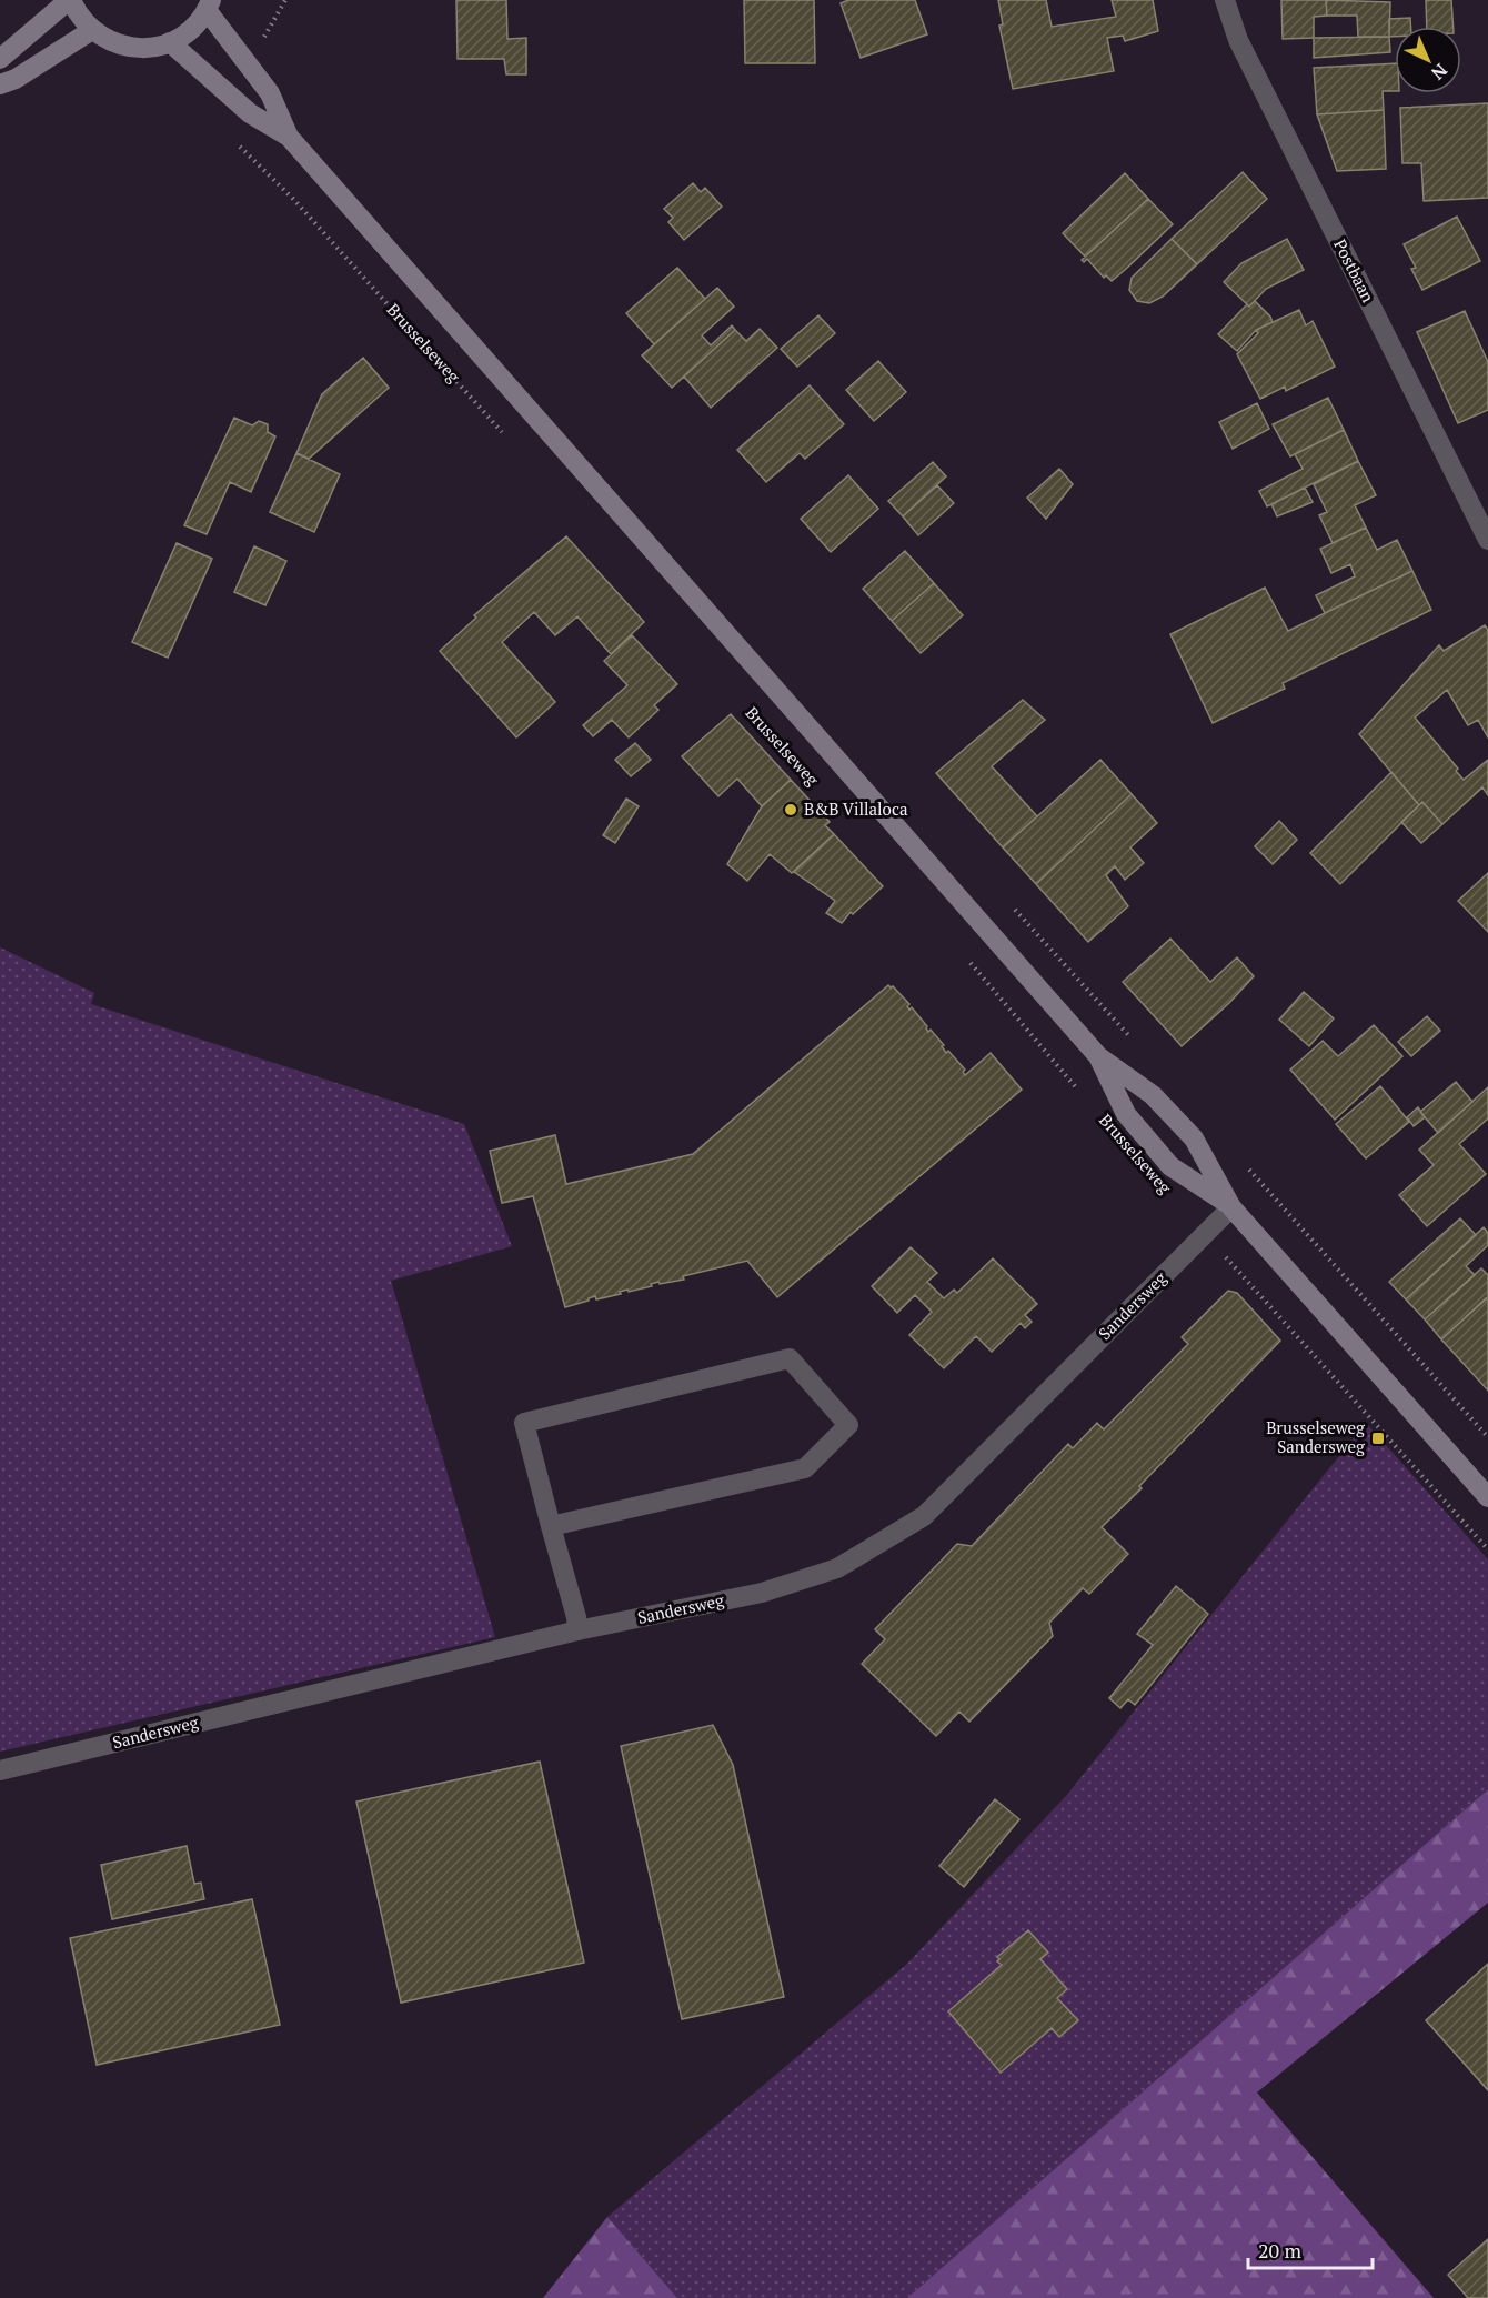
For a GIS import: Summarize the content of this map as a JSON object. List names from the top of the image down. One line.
{"streets":{"street":["Postbaan","Brusselseweg","Sandersweg"]},"crossings":[["Brusselseweg","Sandersweg"]],"places":{"other":["B&B Villaloca"],"transit":["Brusselseweg Sandersweg"]},"scale_bar":"20 m","north":"bottom right"}
